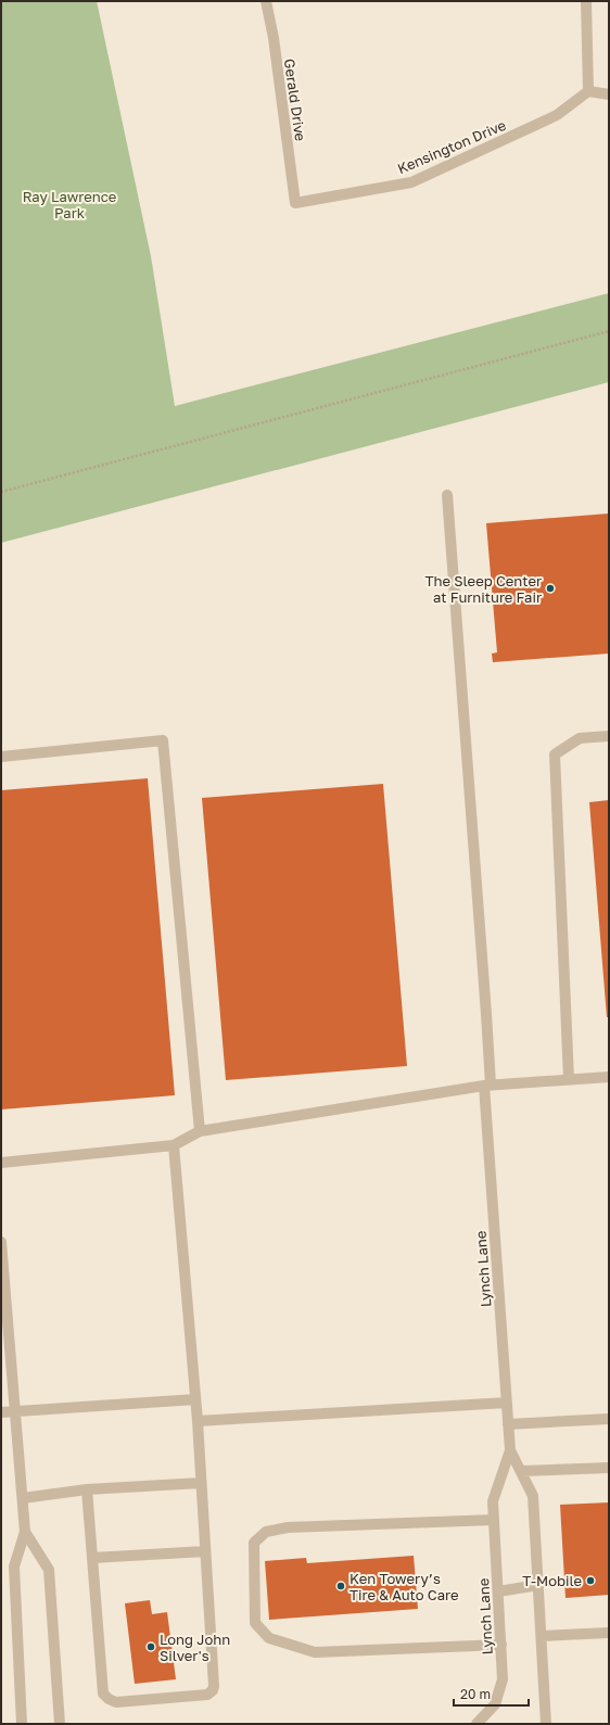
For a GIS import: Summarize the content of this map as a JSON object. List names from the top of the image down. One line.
{"streets":{"street":["Gerald Drive","Kensington Drive","Lynch Lane"]},"crossings":[["Gerald Drive","Kensington Drive"]],"parks":["Ray Lawrence Park"],"places":["The Sleep Center at Furniture Fair","T-Mobile","Ken Towery’s Tire & Auto Care","Long John Silver's"],"scale_bar":"20 m"}
